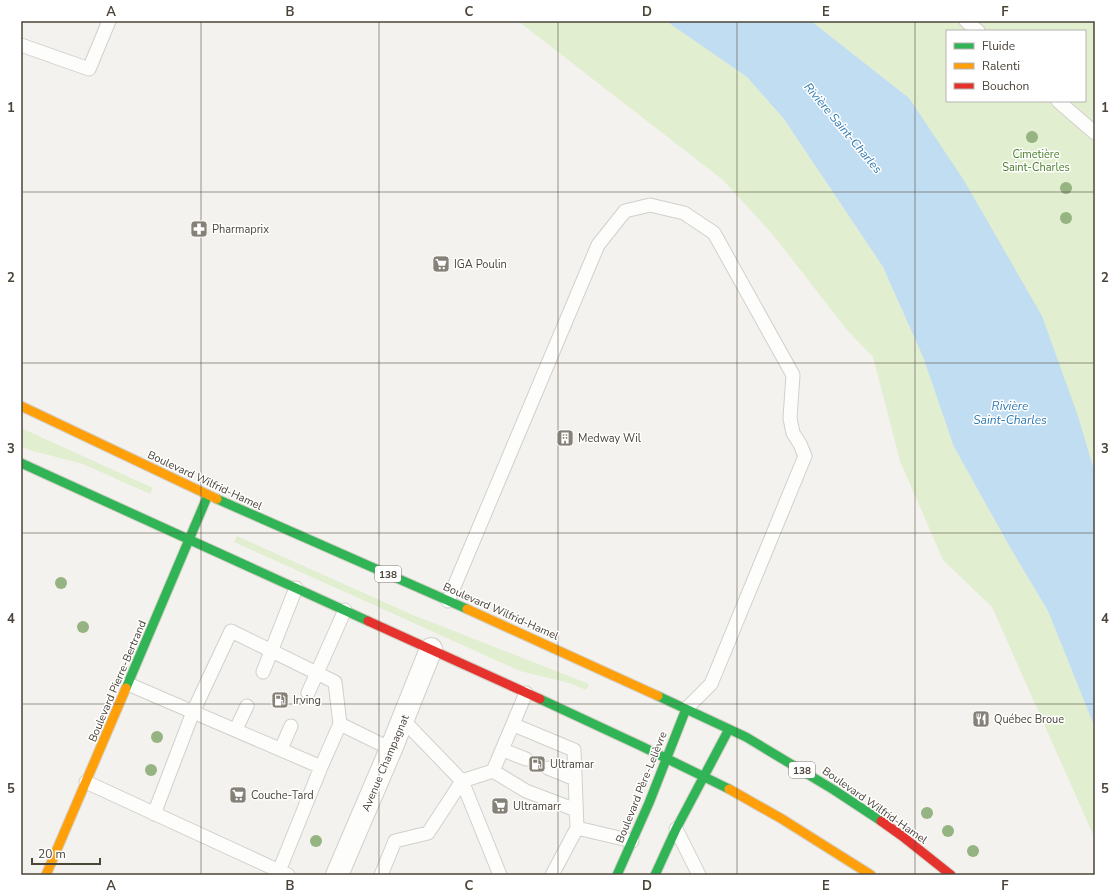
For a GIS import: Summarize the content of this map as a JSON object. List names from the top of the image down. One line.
{"streets":{"main road":["Boulevard Wilfrid-Hamel","138","Boulevard Pierre-Bertrand","Boulevard Père-Lelièvre"],"street":["Avenue Champagnat"]},"crossings":[["Boulevard Wilfrid-Hamel","Boulevard Pierre-Bertrand"],["Boulevard Wilfrid-Hamel","Boulevard Père-Lelièvre"]],"water":["Rivière Saint-Charles"],"parks":["Cimetière Saint-Charles"],"places":{"pharmacy":["Pharmaprix"],"supermarket":["IGA Poulin","Couche-Tard","Ultramarr"],"building":["Medway Wil"],"fuel station":["Irving","Ultramar"],"restaurant":["Québec Broue"]},"legend":["Fluide","Ralenti","Bouchon"],"scale_bar":"20 m","grid":{"columns":["A","B","C","D","E","F"],"rows":["1","2","3","4","5"]}}
